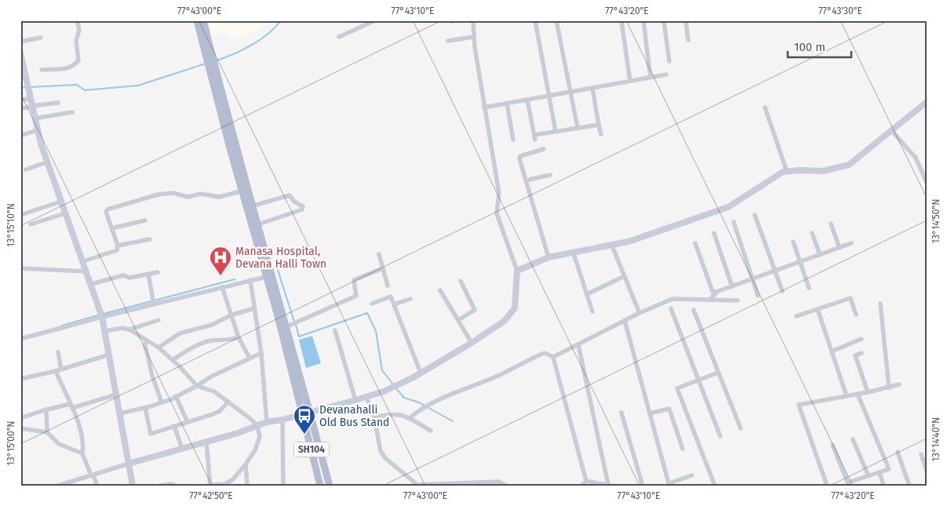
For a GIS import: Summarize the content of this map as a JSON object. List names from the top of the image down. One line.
{"streets":{"main road":["SH104"]},"places":{"hospital":["Manasa Hospital, Devana Halli Town"],"bus stop":["Devanahalli Old Bus Stand"]},"scale_bar":"100 m","coordinates":["77°43'00\"E","77°43'10\"E","77°43'20\"E","77°43'30\"E","13°14'50\"N","13°15'10\"N","13°14'40\"N","13°15'00\"N","77°42'50\"E"]}
